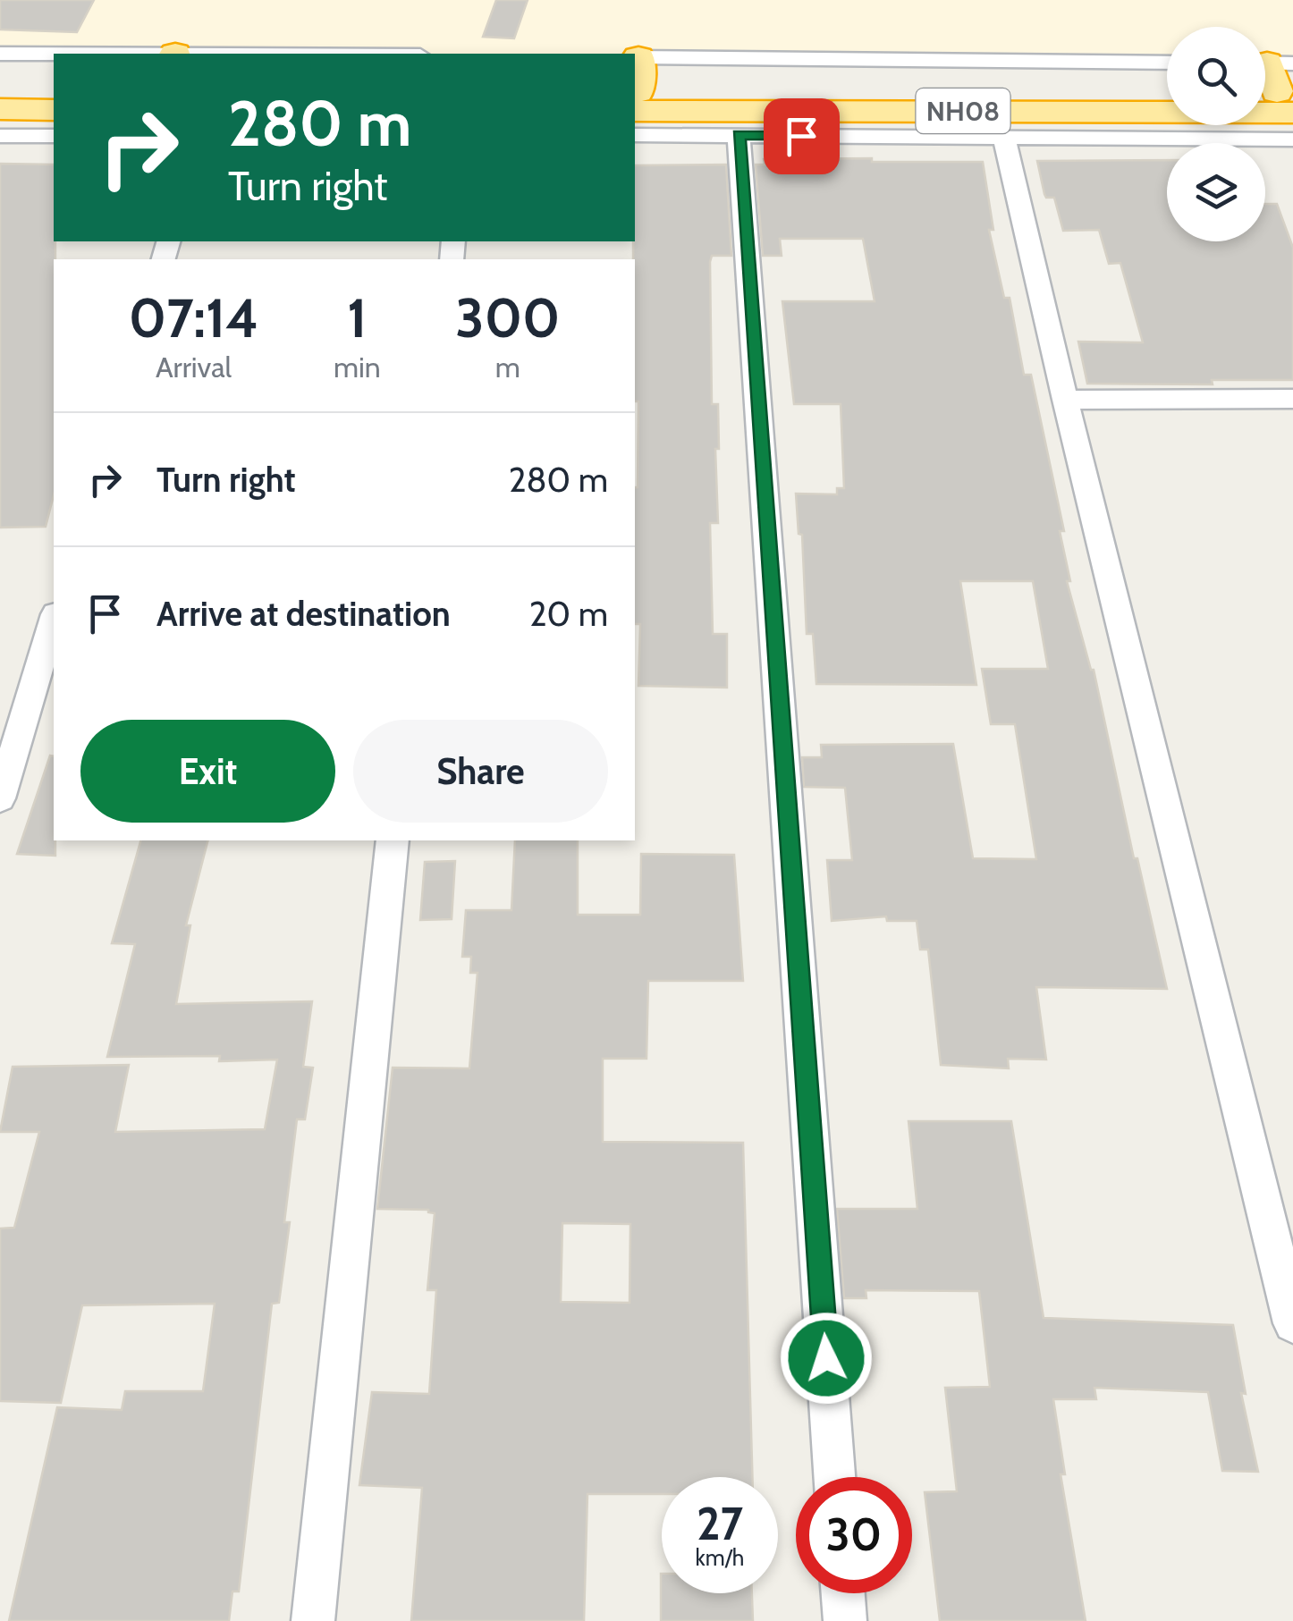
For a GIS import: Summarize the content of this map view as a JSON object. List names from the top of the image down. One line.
{"streets":{"highway":["NH08"]},"page":{"turn":["280 m","Turn right"],"eta":["07:14","Arrival","1","min","300","m"],"list":[{"name":"Turn right","value":"280 m"},{"name":"Arrive at destination","value":"20 m"}],"buttons":["Exit","Share"],"speed":"27 km/h","limit":"30"}}
